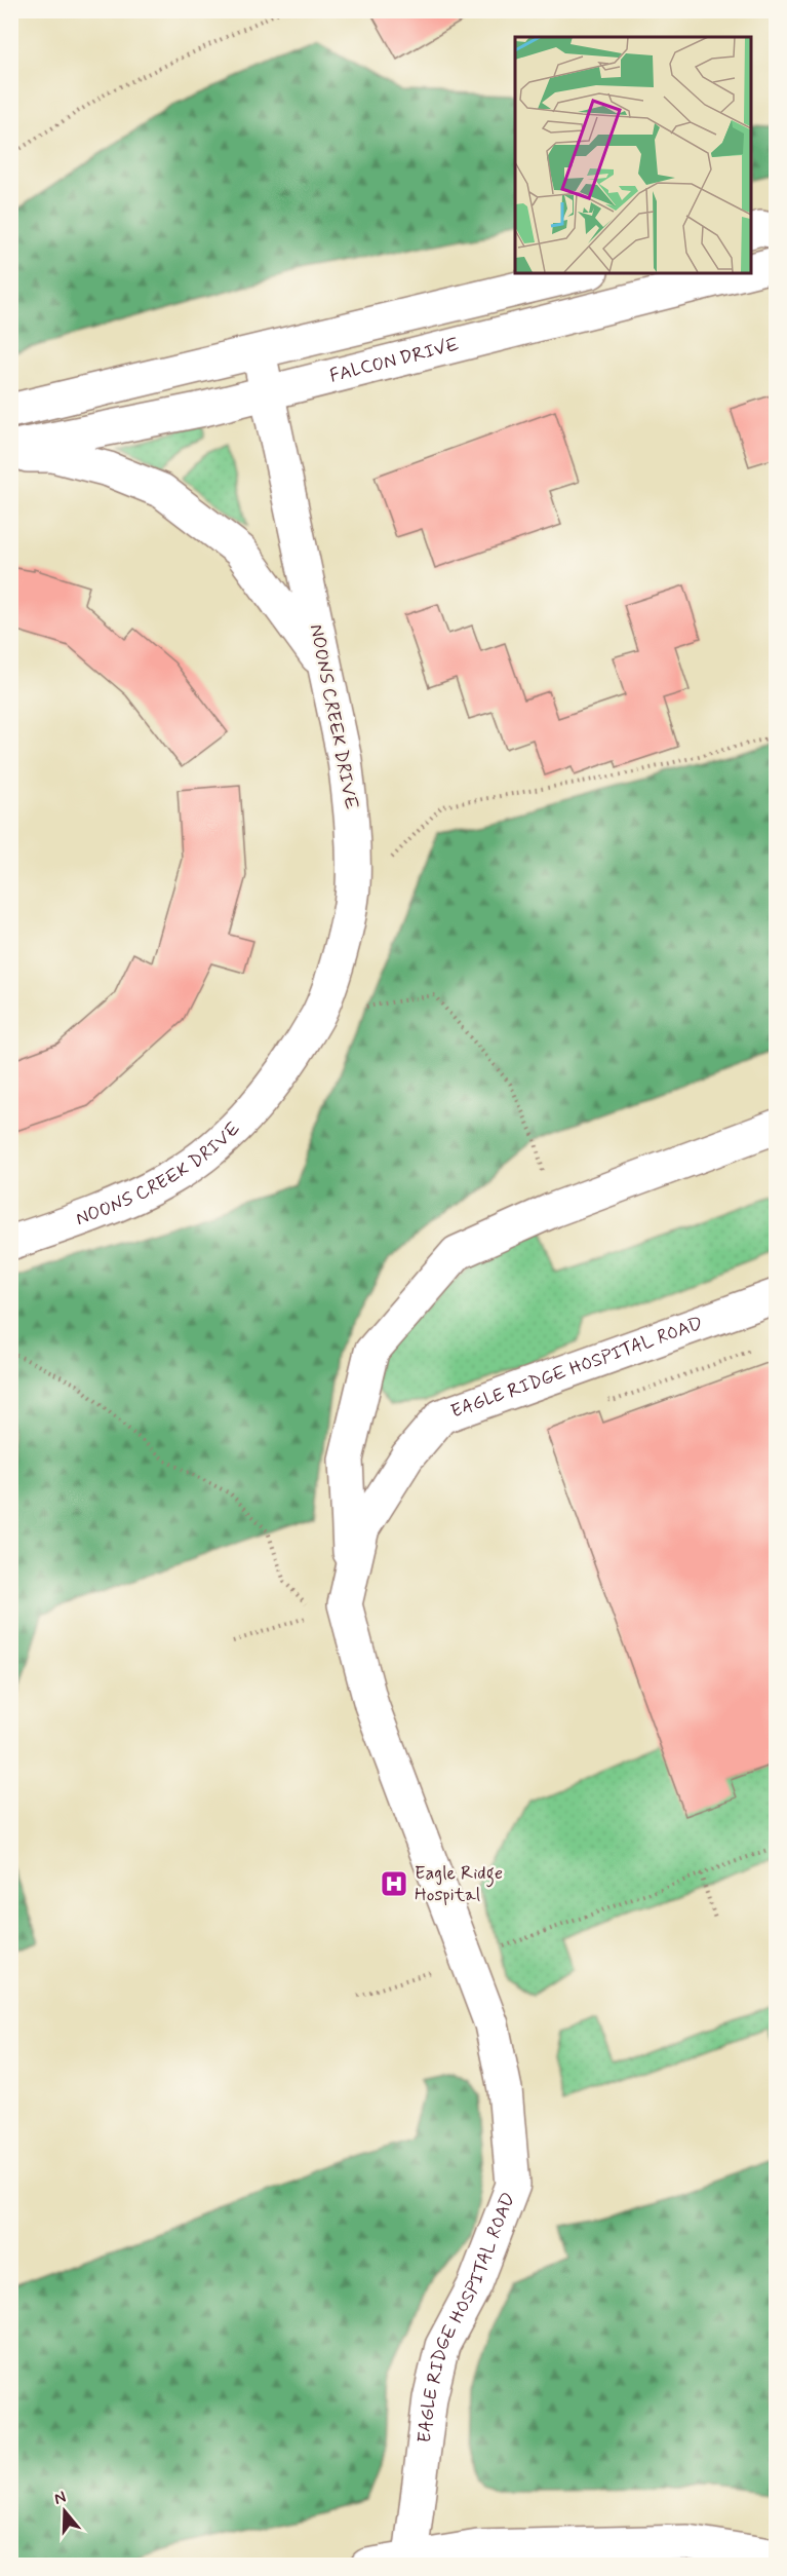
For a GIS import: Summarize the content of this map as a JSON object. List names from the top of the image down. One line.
{"streets":{"street":["FALCON DRIVE","NOONS CREEK DRIVE","EAGLE RIDGE HOSPITAL ROAD"]},"crossings":[["FALCON DRIVE","NOONS CREEK DRIVE"]],"places":{"hospital":["Eagle Ridge Hospital"]},"north":"top"}
